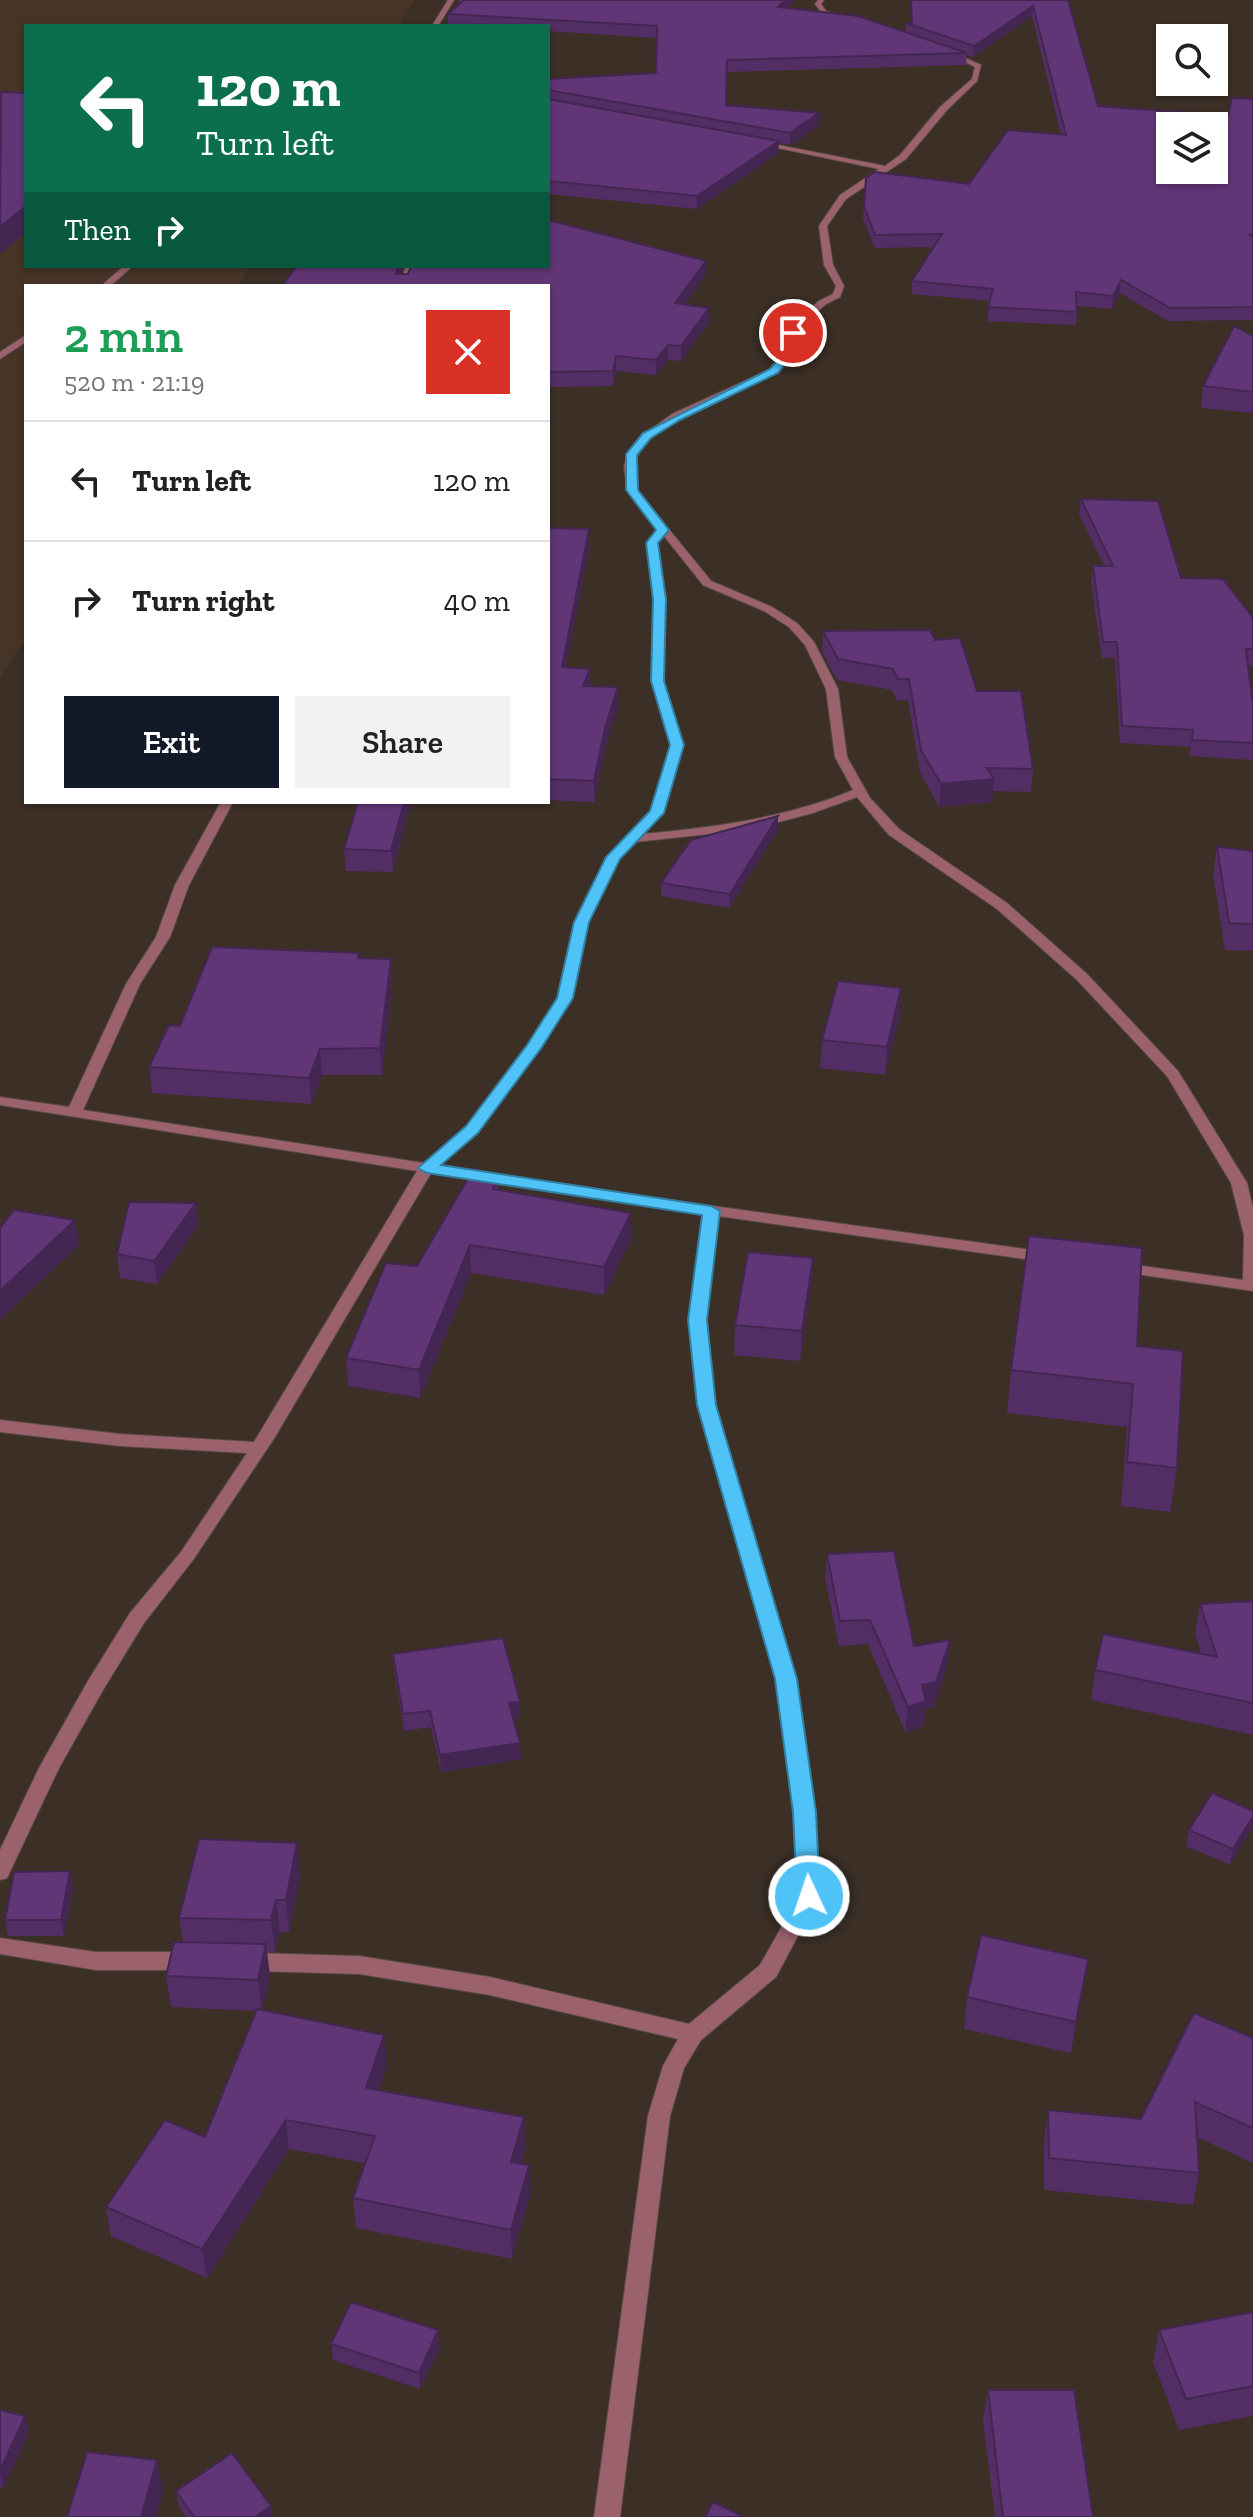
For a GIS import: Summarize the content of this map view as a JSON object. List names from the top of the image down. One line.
{"page":{"turn":["120 m","Turn left"],"then":"Then","heading":["2 min","520 m · 21:19"],"list":[{"name":"Turn left","value":"120 m"},{"name":"Turn right","value":"40 m"}],"buttons":["Exit","Share"]}}
